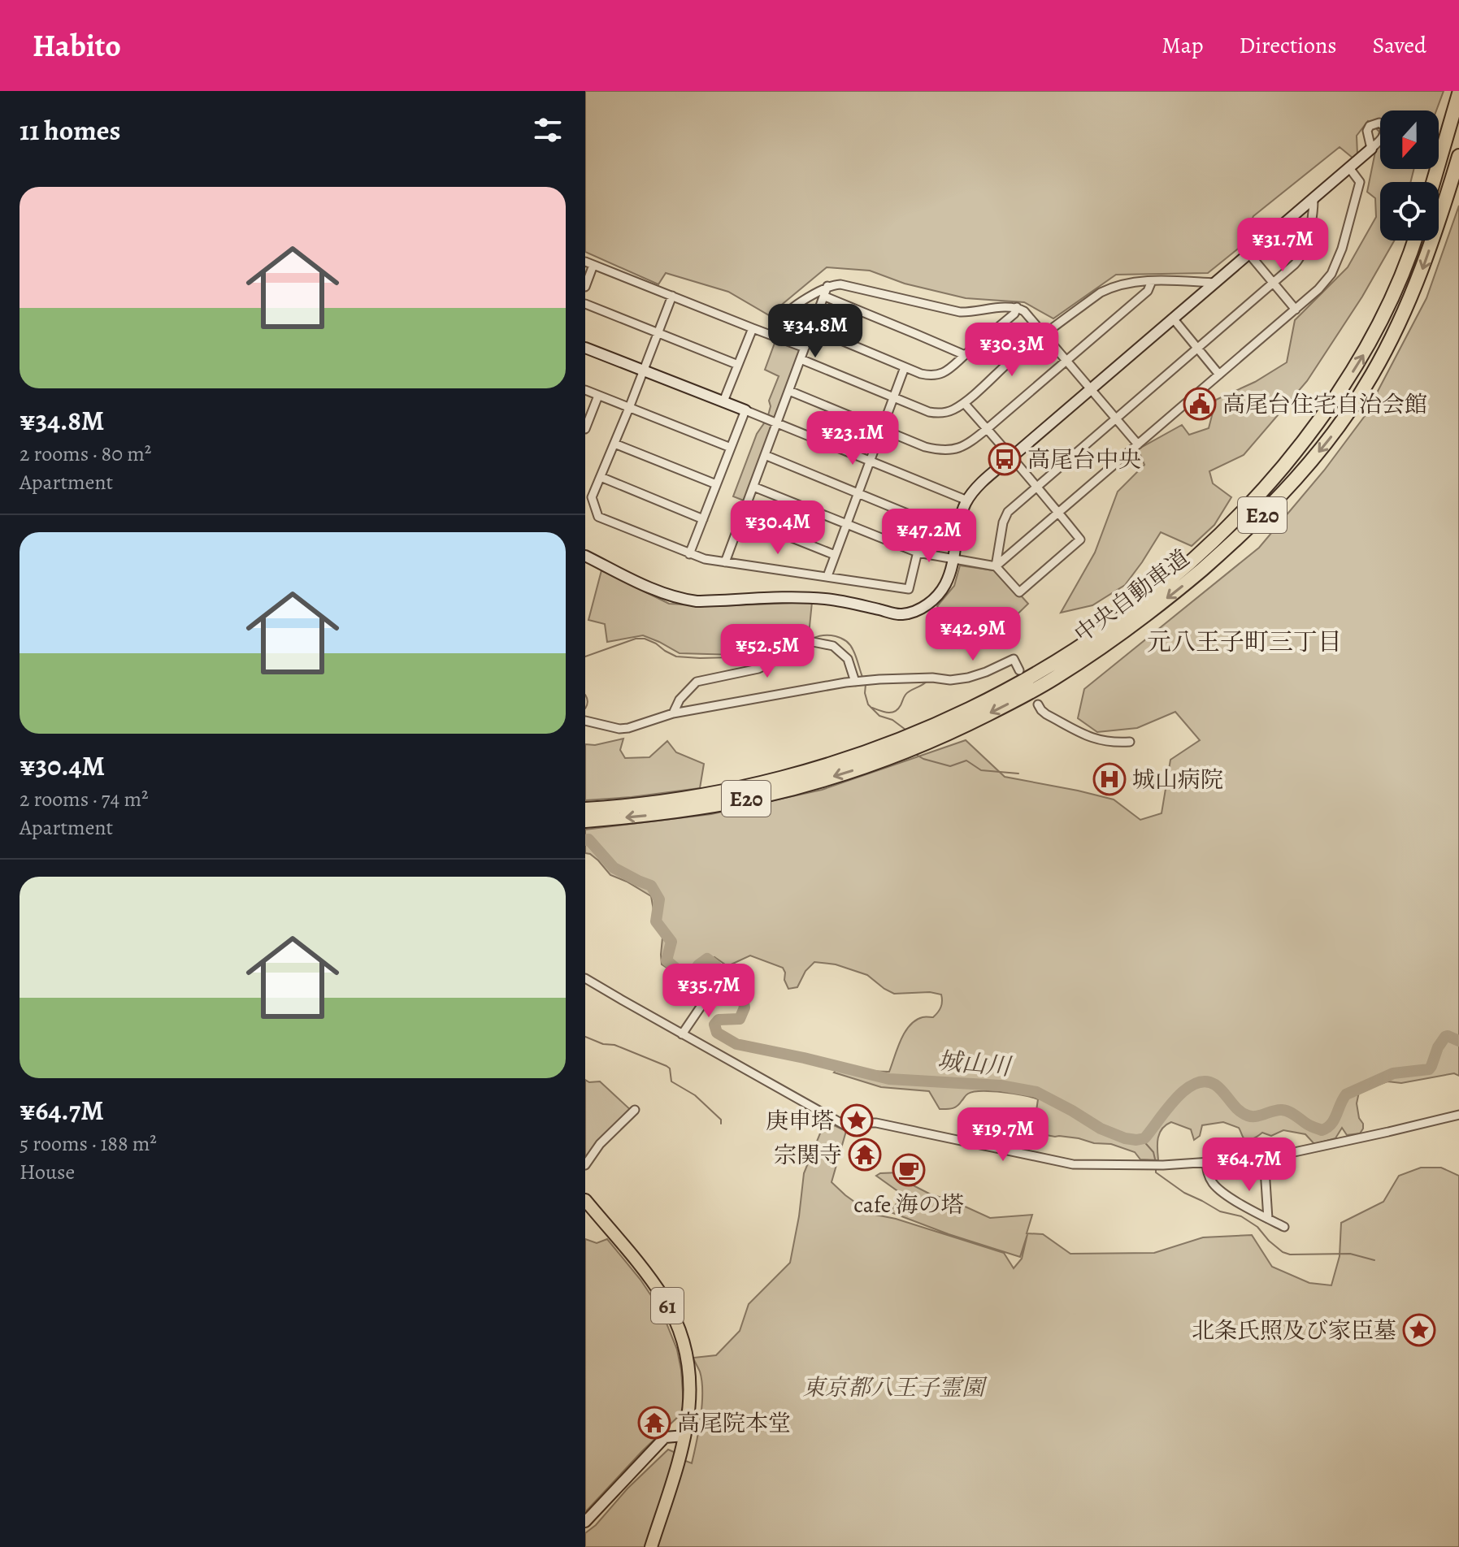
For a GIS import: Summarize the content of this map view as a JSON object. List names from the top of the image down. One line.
{"streets":{"highway":["E20","中央自動車道"],"main road":["61"]},"districts":["元八王子町三丁目"],"water":["城山川"],"parks":["東京都八王子霊園"],"places":{"public building":["高尾台住宅自治会館"],"bus stop":["高尾台中央"],"hospital":["城山病院"],"place":["庚申塔","北条氏照及び家臣墓"],"temple":["宗関寺","高尾院本堂"],"cafe":["cafe 海の塔"]},"north":"bottom","page":{"header":"Habito","nav":["Map","Directions","Saved"],"heading":"11 homes","list":[{"name":"¥34.8M","note":"2 rooms · 80 m² · Apartment"},{"name":"¥30.4M","note":"2 rooms · 74 m² · Apartment"},{"name":"¥64.7M","note":"5 rooms · 188 m² · House"}],"price":["¥31.7M","¥34.8M","¥30.3M","¥23.1M","¥30.4M","¥47.2M","¥42.9M","¥52.5M","¥35.7M","¥19.7M","¥64.7M"]}}
